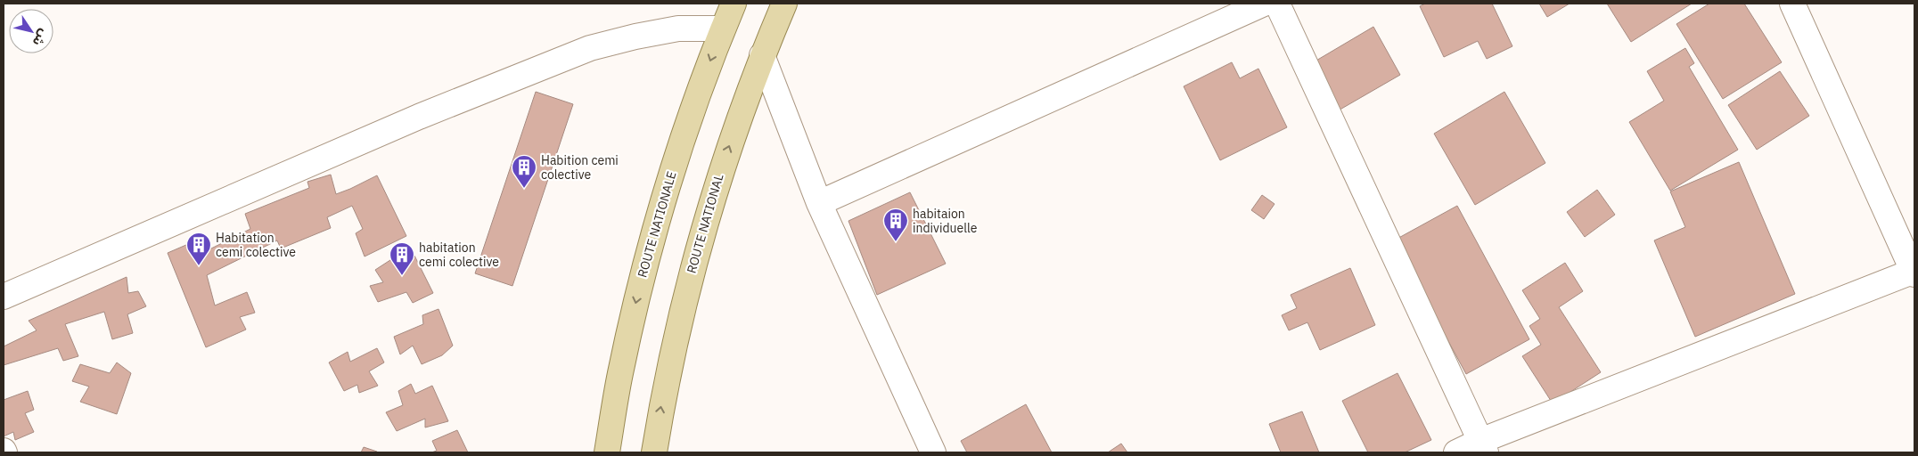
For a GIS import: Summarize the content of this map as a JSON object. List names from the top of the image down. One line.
{"streets":{"main road":["ROUTE NATIONAL","ROUTE NATIONALE"]},"one_way":["ROUTE NATIONAL","ROUTE NATIONALE"],"places":{"building":["Habition cemi colective","habitaion individuelle","Habitation cemi colective","habitation cemi colective"]},"north":"bottom right"}
